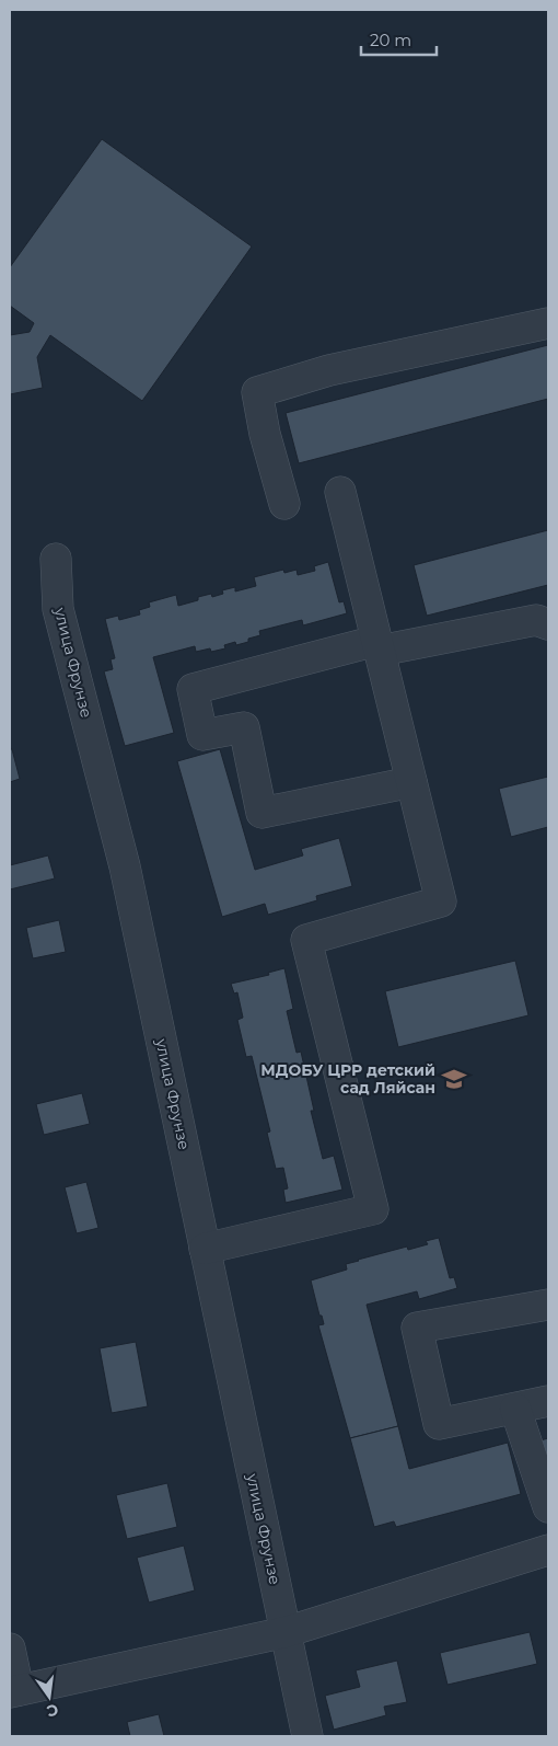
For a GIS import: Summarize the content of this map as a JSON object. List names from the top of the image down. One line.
{"streets":{"street":["улица Фрунзе"]},"places":{"school or university":["МДОБУ ЦРР детский сад Ляйсан"]},"scale_bar":"20 m","north":"bottom"}
